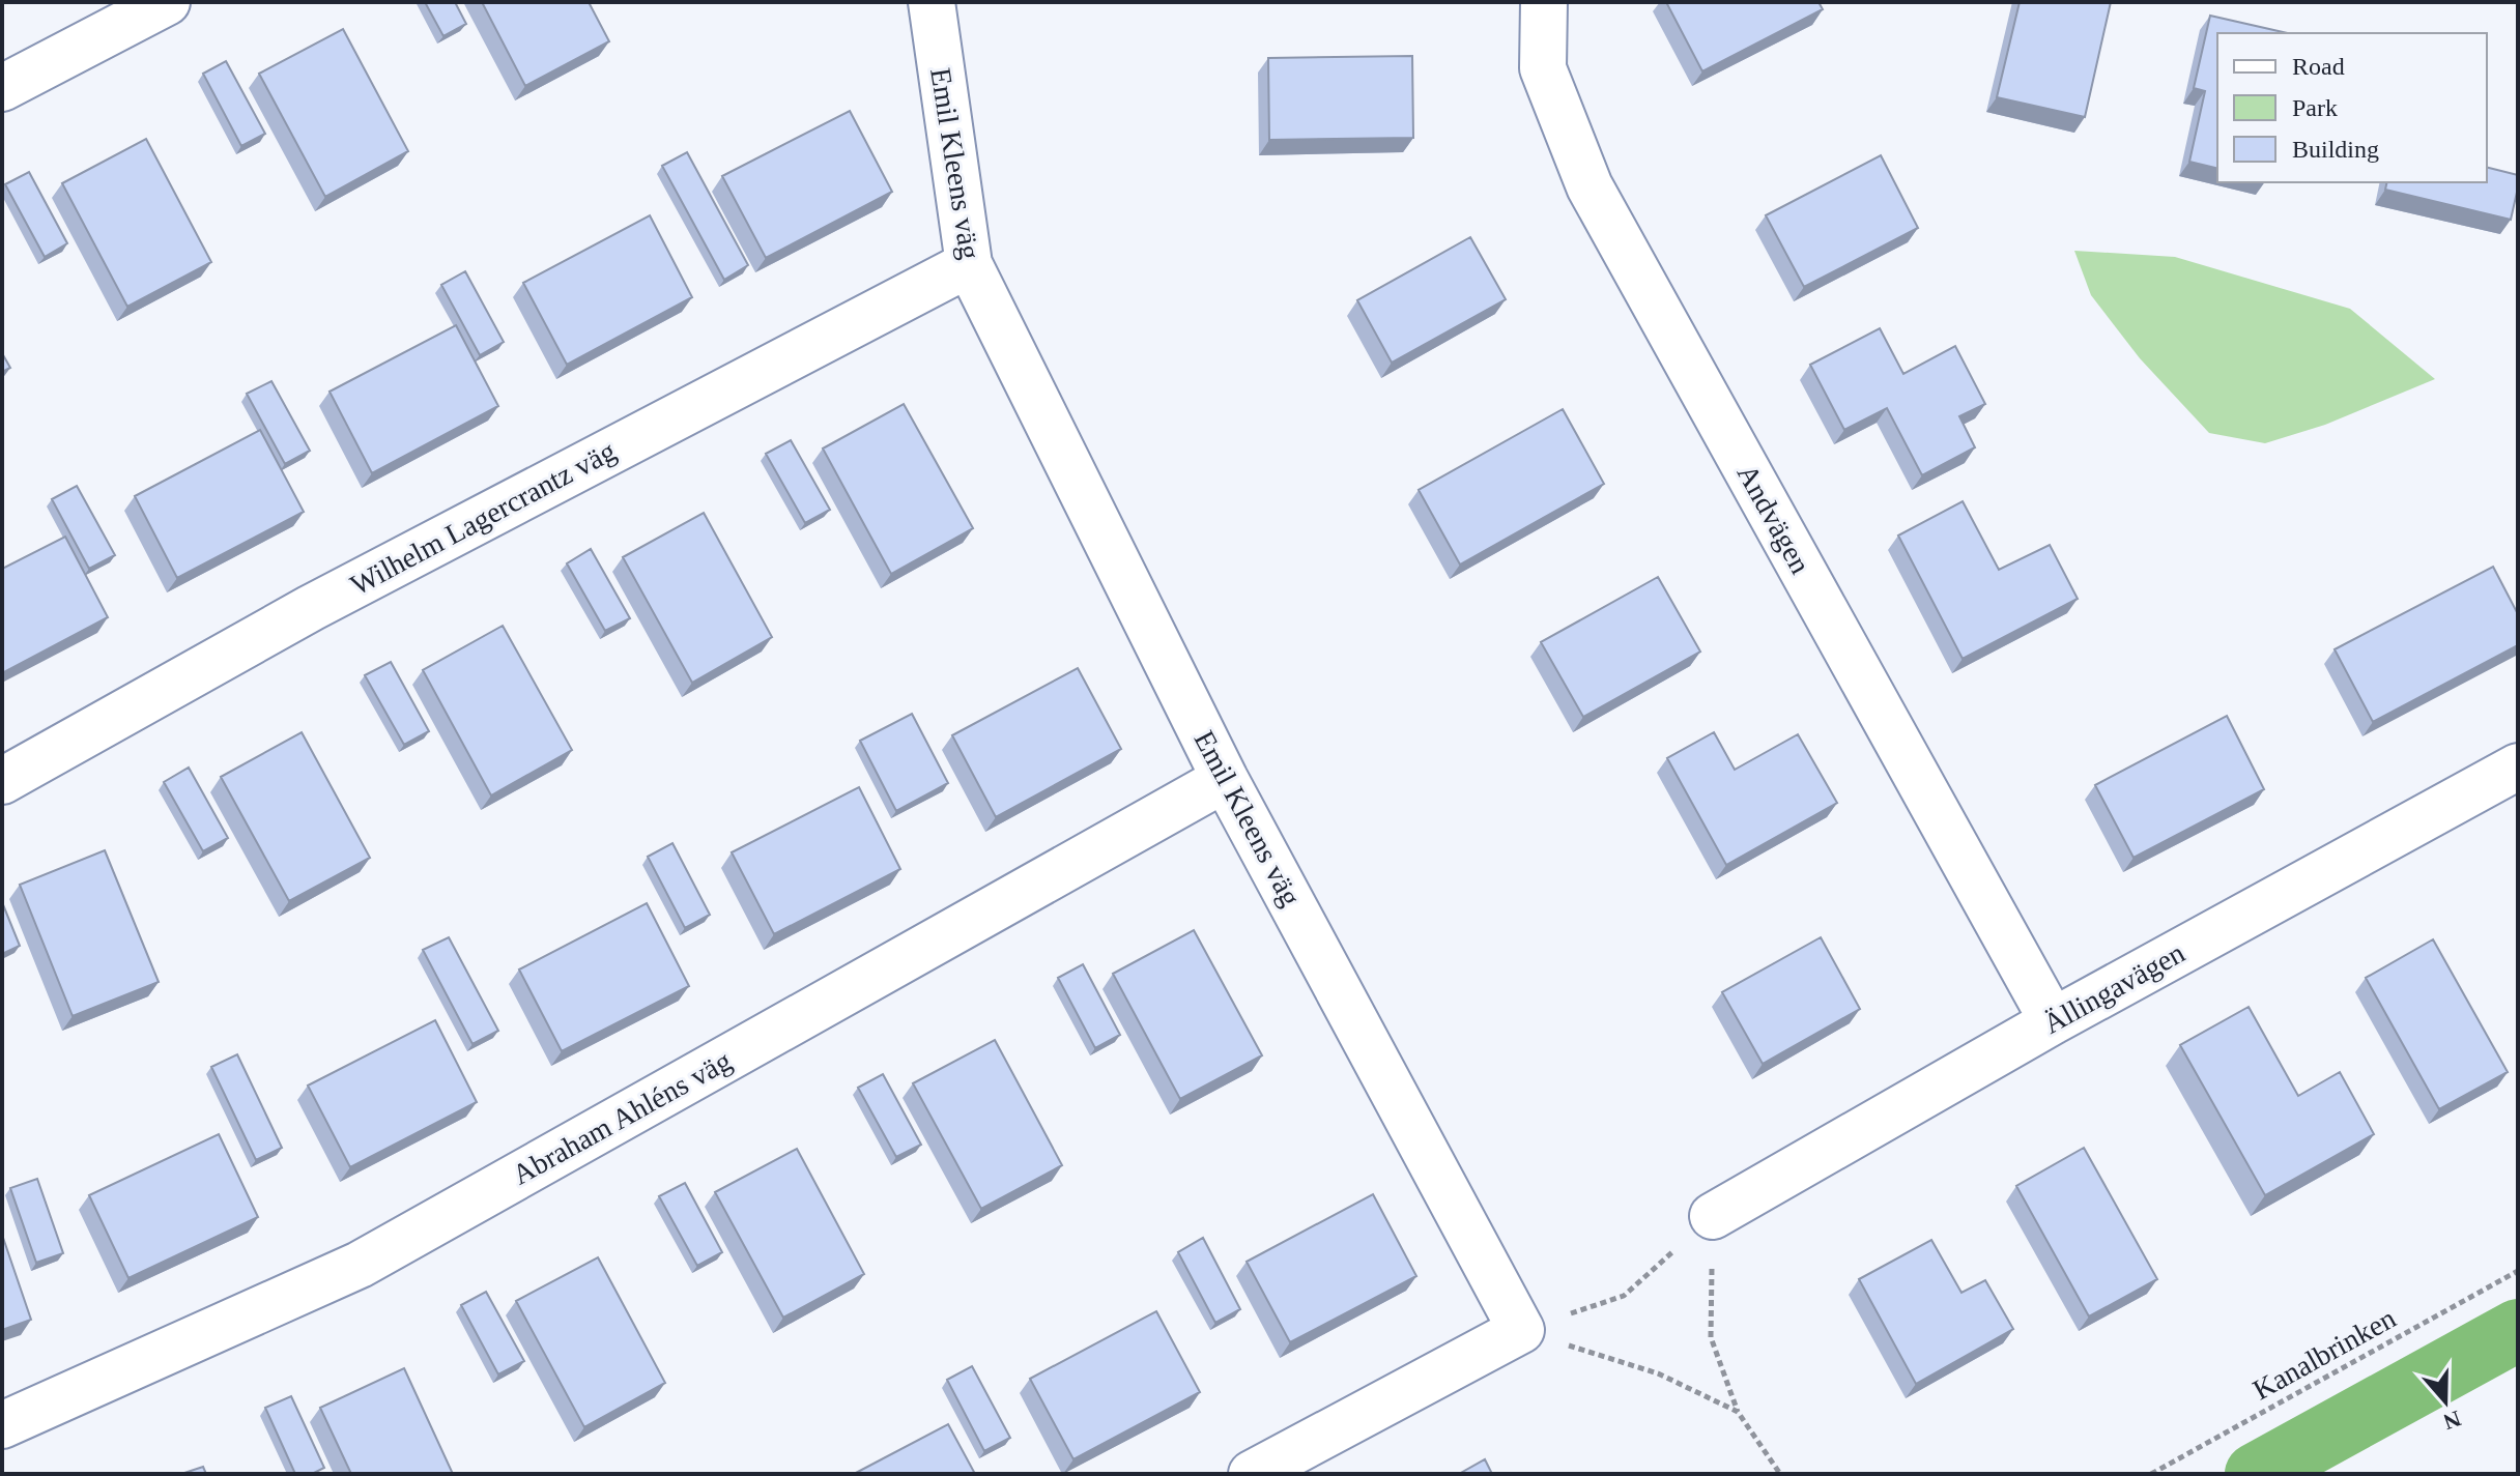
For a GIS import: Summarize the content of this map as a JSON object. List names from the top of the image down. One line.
{"streets":{"street":["Emil Kleens väg","Wilhelm Lagercrantz väg","Andvägen","Ällingavägen","Abraham Ahléns väg"],"path":["Kanalbrinken"]},"crossings":[["Emil Kleens väg","Wilhelm Lagercrantz väg"],["Emil Kleens väg","Abraham Ahléns väg"],["Andvägen","Ällingavägen"]],"legend":["Road","Park","Building"],"north":"bottom"}
